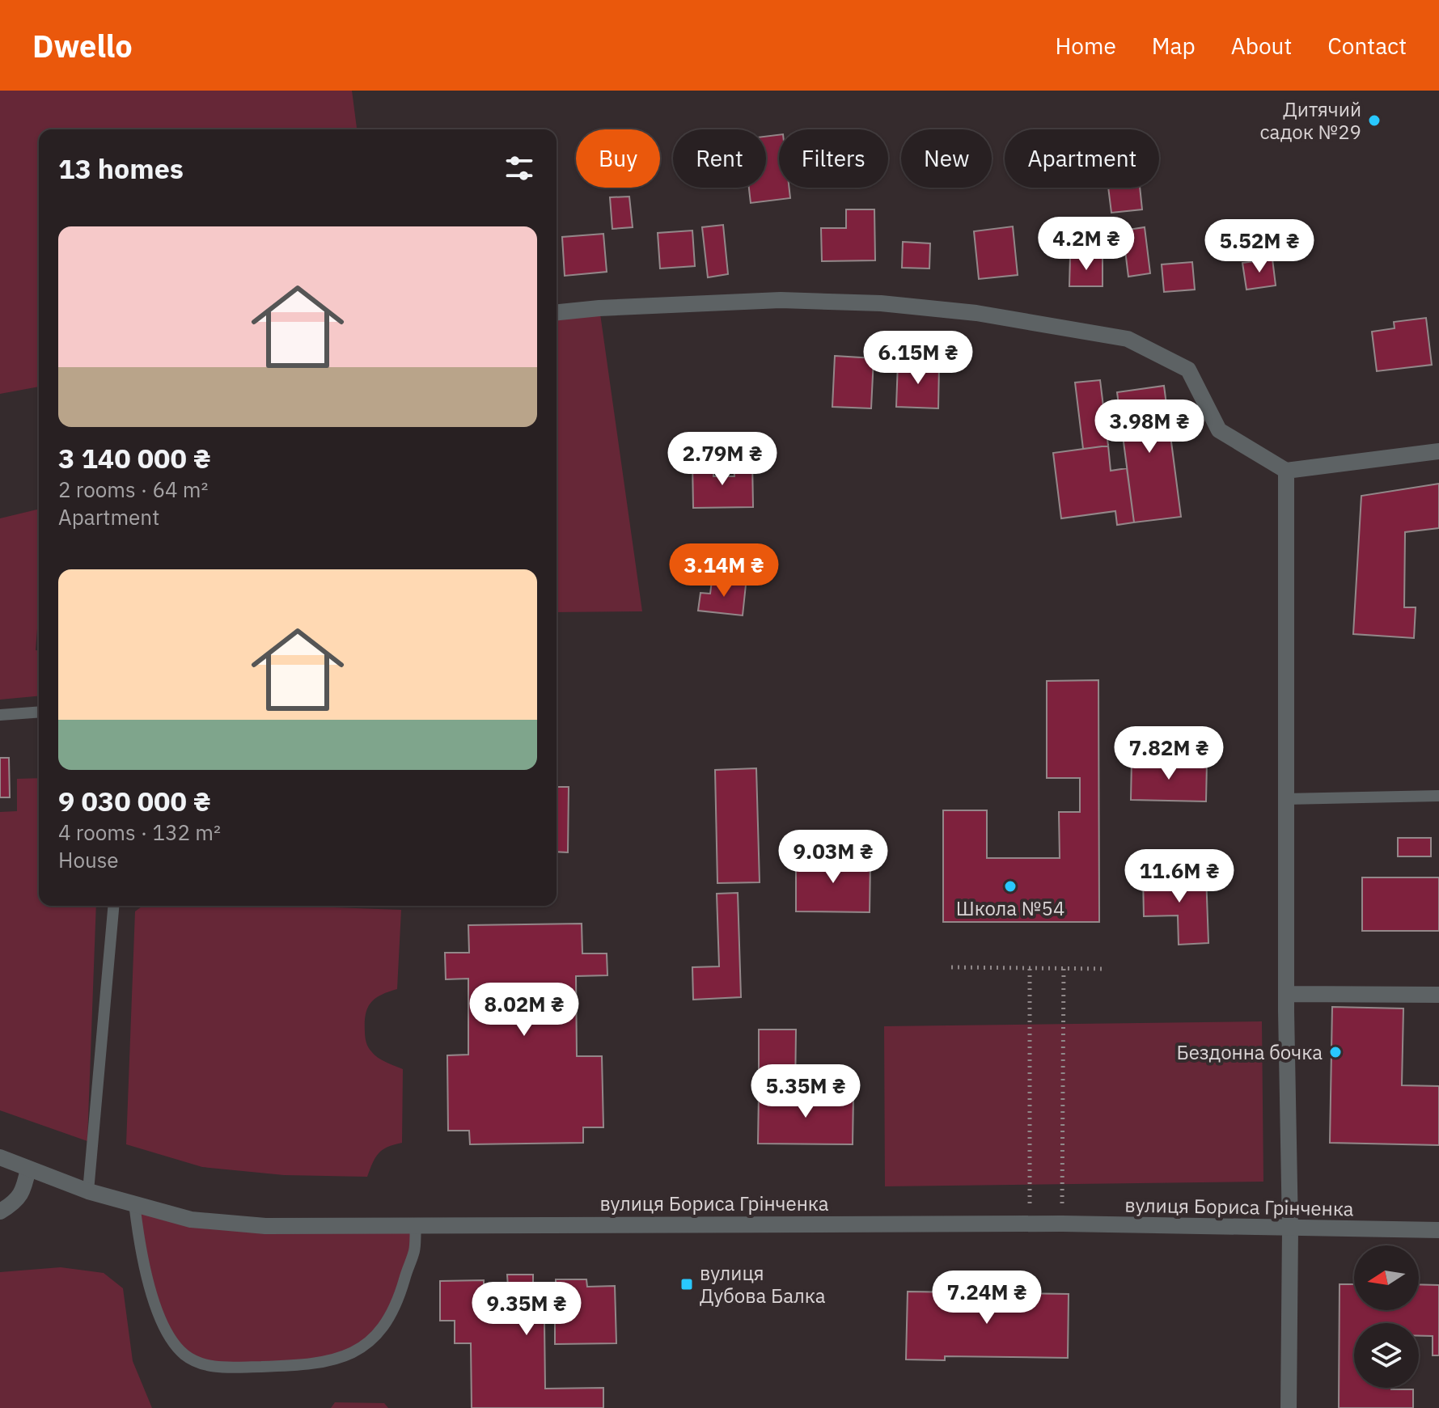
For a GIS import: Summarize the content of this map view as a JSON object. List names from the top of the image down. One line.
{"streets":{"street":["вулиця Бориса Грінченка"]},"places":{"other":["Дитячий садок №29","Школа №54","Бездонна бочка"],"transit":["вулиця Дубова Балка"]},"north":"left","page":{"header":"Dwello","nav":["Home","Map","About","Contact"],"chip":["Buy","Rent","Filters","New","Apartment"],"heading":"13 homes","list":[{"name":"3 140 000 ₴","note":"2 rooms · 64 m² · Apartment"},{"name":"9 030 000 ₴","note":"4 rooms · 132 m² · House"}],"price":["4.2M ₴","5.52M ₴","6.15M ₴","3.98M ₴","2.79M ₴","3.14M ₴","7.82M ₴","9.03M ₴","11.6M ₴","8.02M ₴","5.35M ₴","7.24M ₴","9.35M ₴"]}}
